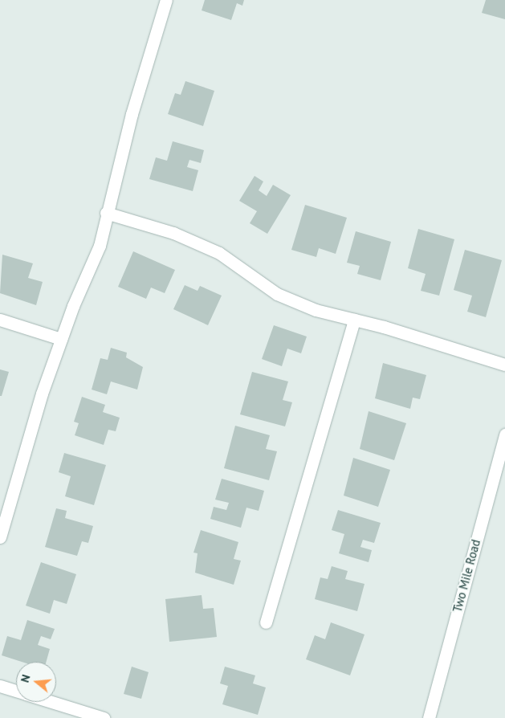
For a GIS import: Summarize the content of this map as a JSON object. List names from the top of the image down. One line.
{"streets":{"street":["Two Mile Road"]},"north":"left"}
